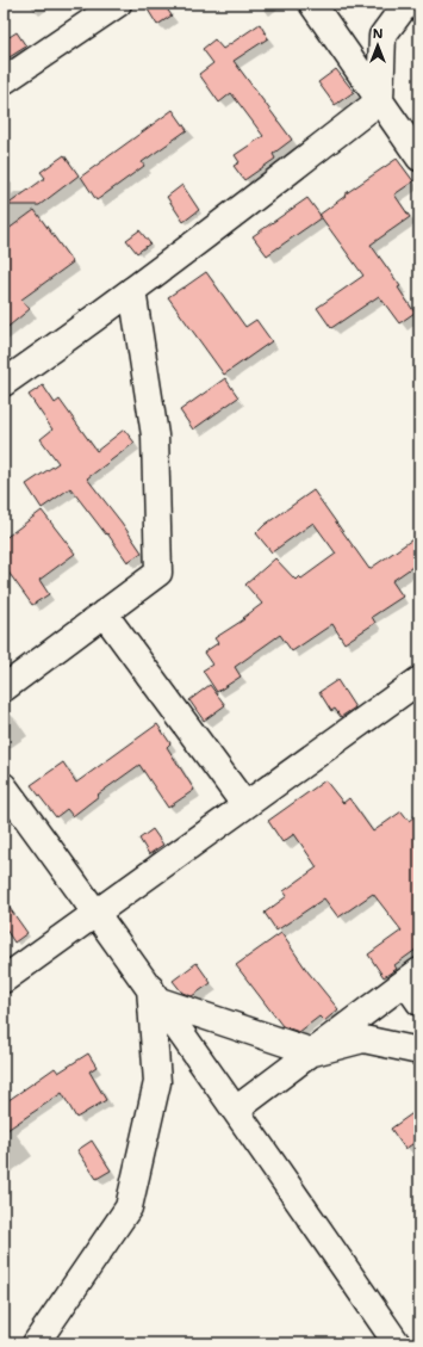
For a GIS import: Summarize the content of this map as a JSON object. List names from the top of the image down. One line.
{"north":"top"}
